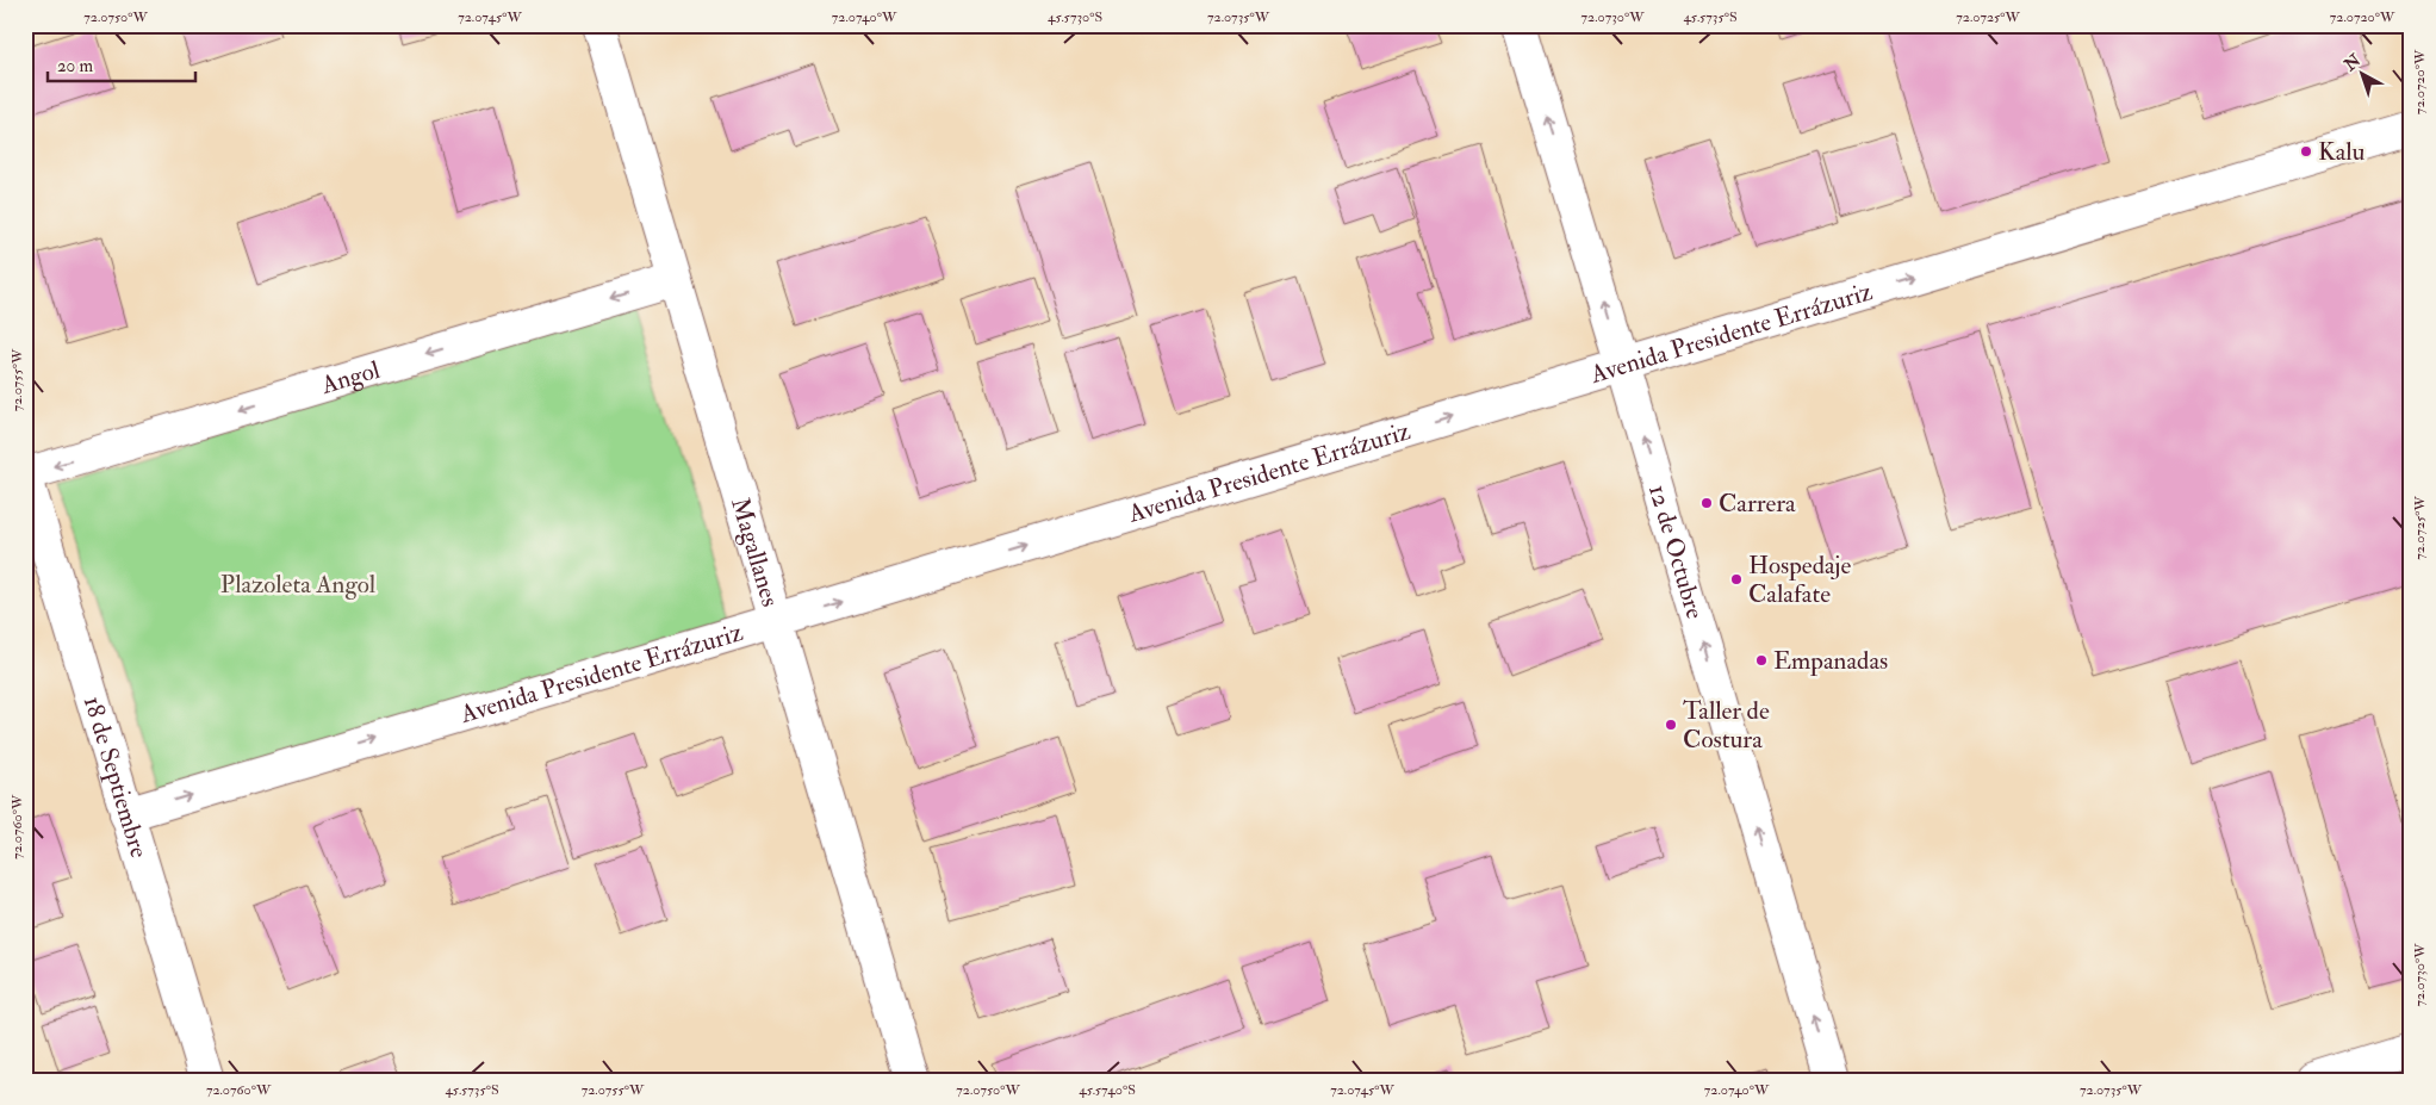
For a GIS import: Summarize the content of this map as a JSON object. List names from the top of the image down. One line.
{"streets":{"street":["Avenida Presidente Errázuriz","Angol","Magallanes","12 de Octubre","18 de Septiembre"]},"crossings":[["Avenida Presidente Errázuriz","Magallanes"],["Avenida Presidente Errázuriz","12 de Octubre"],["Avenida Presidente Errázuriz","18 de Septiembre"],["Angol","Magallanes"],["Angol","18 de Septiembre"]],"one_way":["Avenida Presidente Errázuriz","Angol","12 de Octubre"],"parks":["Plazoleta Angol"],"places":["Kalu","Carrera","Hospedaje Calafate","Empanadas","Taller de Costura"],"scale_bar":"20 m","north":"top left","coordinates":["72.0750°W","72.0745°W","72.0740°W","45.5730°S","72.0735°W","72.0730°W","45.5735°S","72.0725°W","72.0720°W","72.0755°W","72.0760°W","45.5740°S"]}
